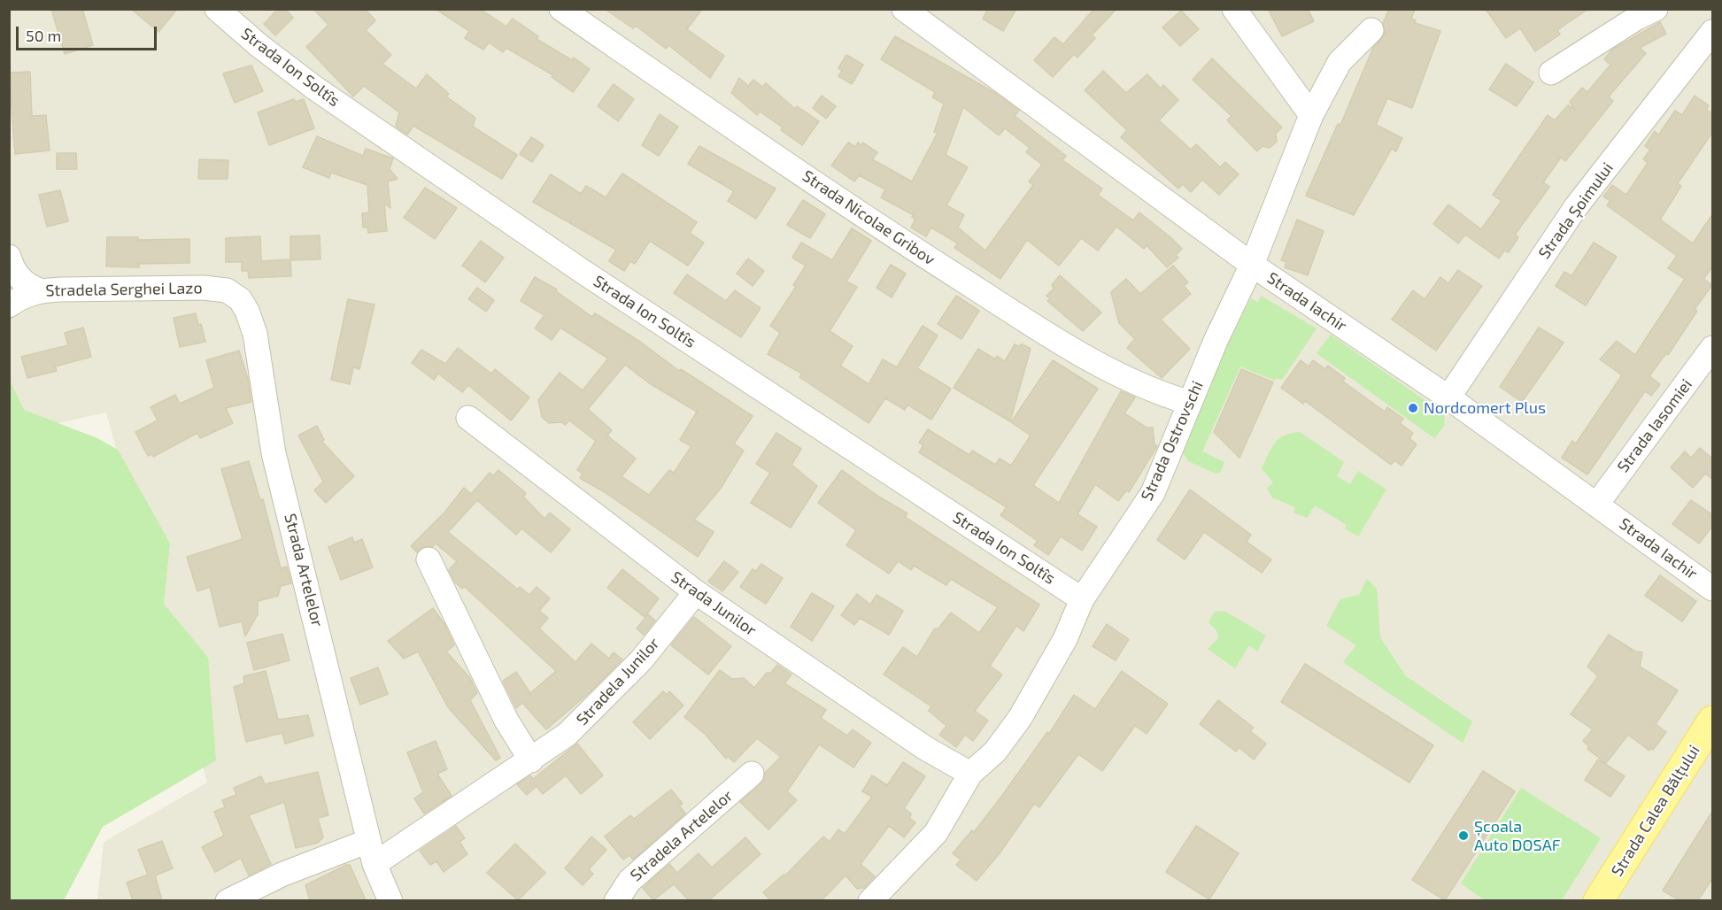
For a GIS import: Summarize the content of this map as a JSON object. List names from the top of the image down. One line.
{"streets":{"main road":["Strada Calea Bălțului"],"street":["Strada Ion Soltîs","Strada Șoimului","Strada Nicolae Gribov","Stradela Serghei Lazo","Strada Iachir","Strada Iasomiei","Strada Ostrovschi","Strada Artelelor","Strada Junilor","Stradela Junilor","Stradela Artelelor"]},"crossings":[["Strada Ion Soltîs","Strada Ostrovschi"],["Strada Șoimului","Strada Iachir"],["Strada Nicolae Gribov","Strada Ostrovschi"],["Stradela Serghei Lazo","Strada Artelelor"],["Strada Iachir","Strada Iasomiei"],["Strada Iachir","Strada Ostrovschi"],["Strada Ostrovschi","Strada Junilor"],["Strada Artelelor","Stradela Junilor"],["Strada Junilor","Stradela Junilor"]],"places":["Nordcomert Plus","Școala Auto DOSAF"],"scale_bar":"50 m"}
